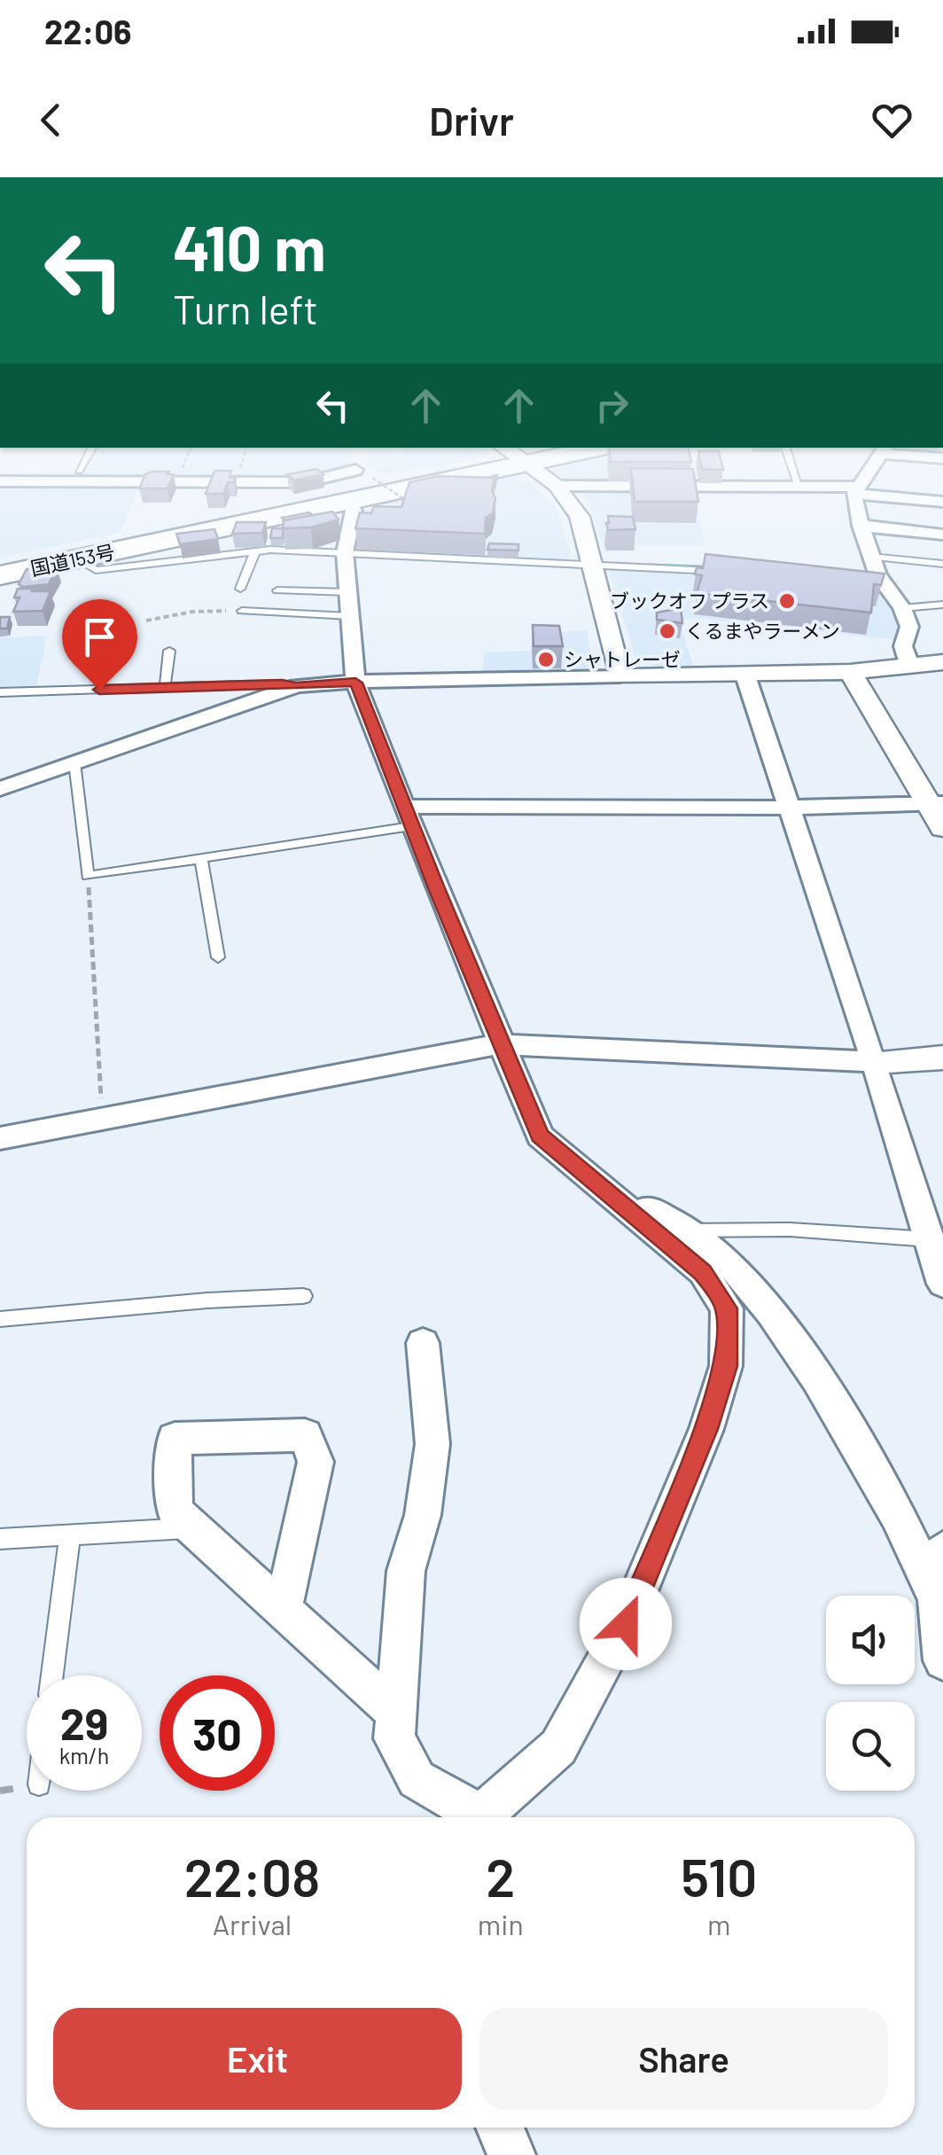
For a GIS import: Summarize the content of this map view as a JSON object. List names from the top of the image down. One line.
{"streets":{"highway":["国道153号"]},"places":["ブックオフ プラス","くるまやラーメン","シャトレーゼ"],"page":{"status":"22:06","header":"Drivr","turn":["410 m","Turn left"],"speed":"29 km/h","limit":"30","eta":["22:08","Arrival","2","min","510","m"],"buttons":["Exit","Share"]}}
